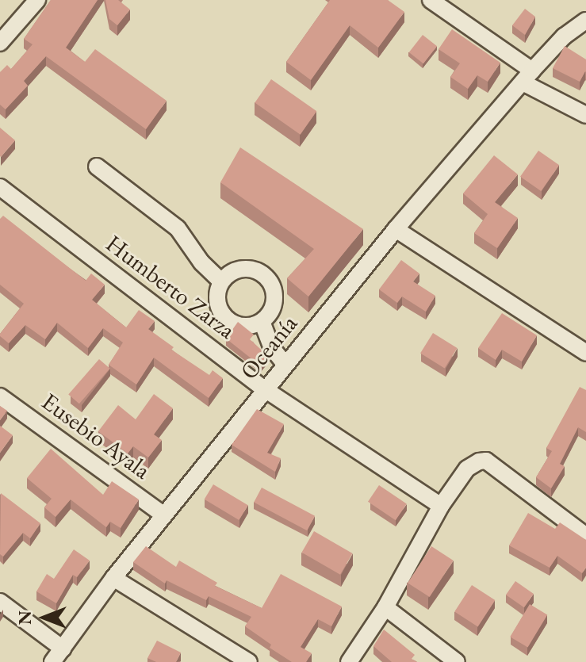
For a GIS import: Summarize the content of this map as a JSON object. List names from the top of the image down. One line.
{"streets":{"street":["Humberto Zarza","Oceanía","Eusebio Ayala"]},"crossings":[["Humberto Zarza","Oceanía"],["Oceanía","Eusebio Ayala"]],"north":"left"}
